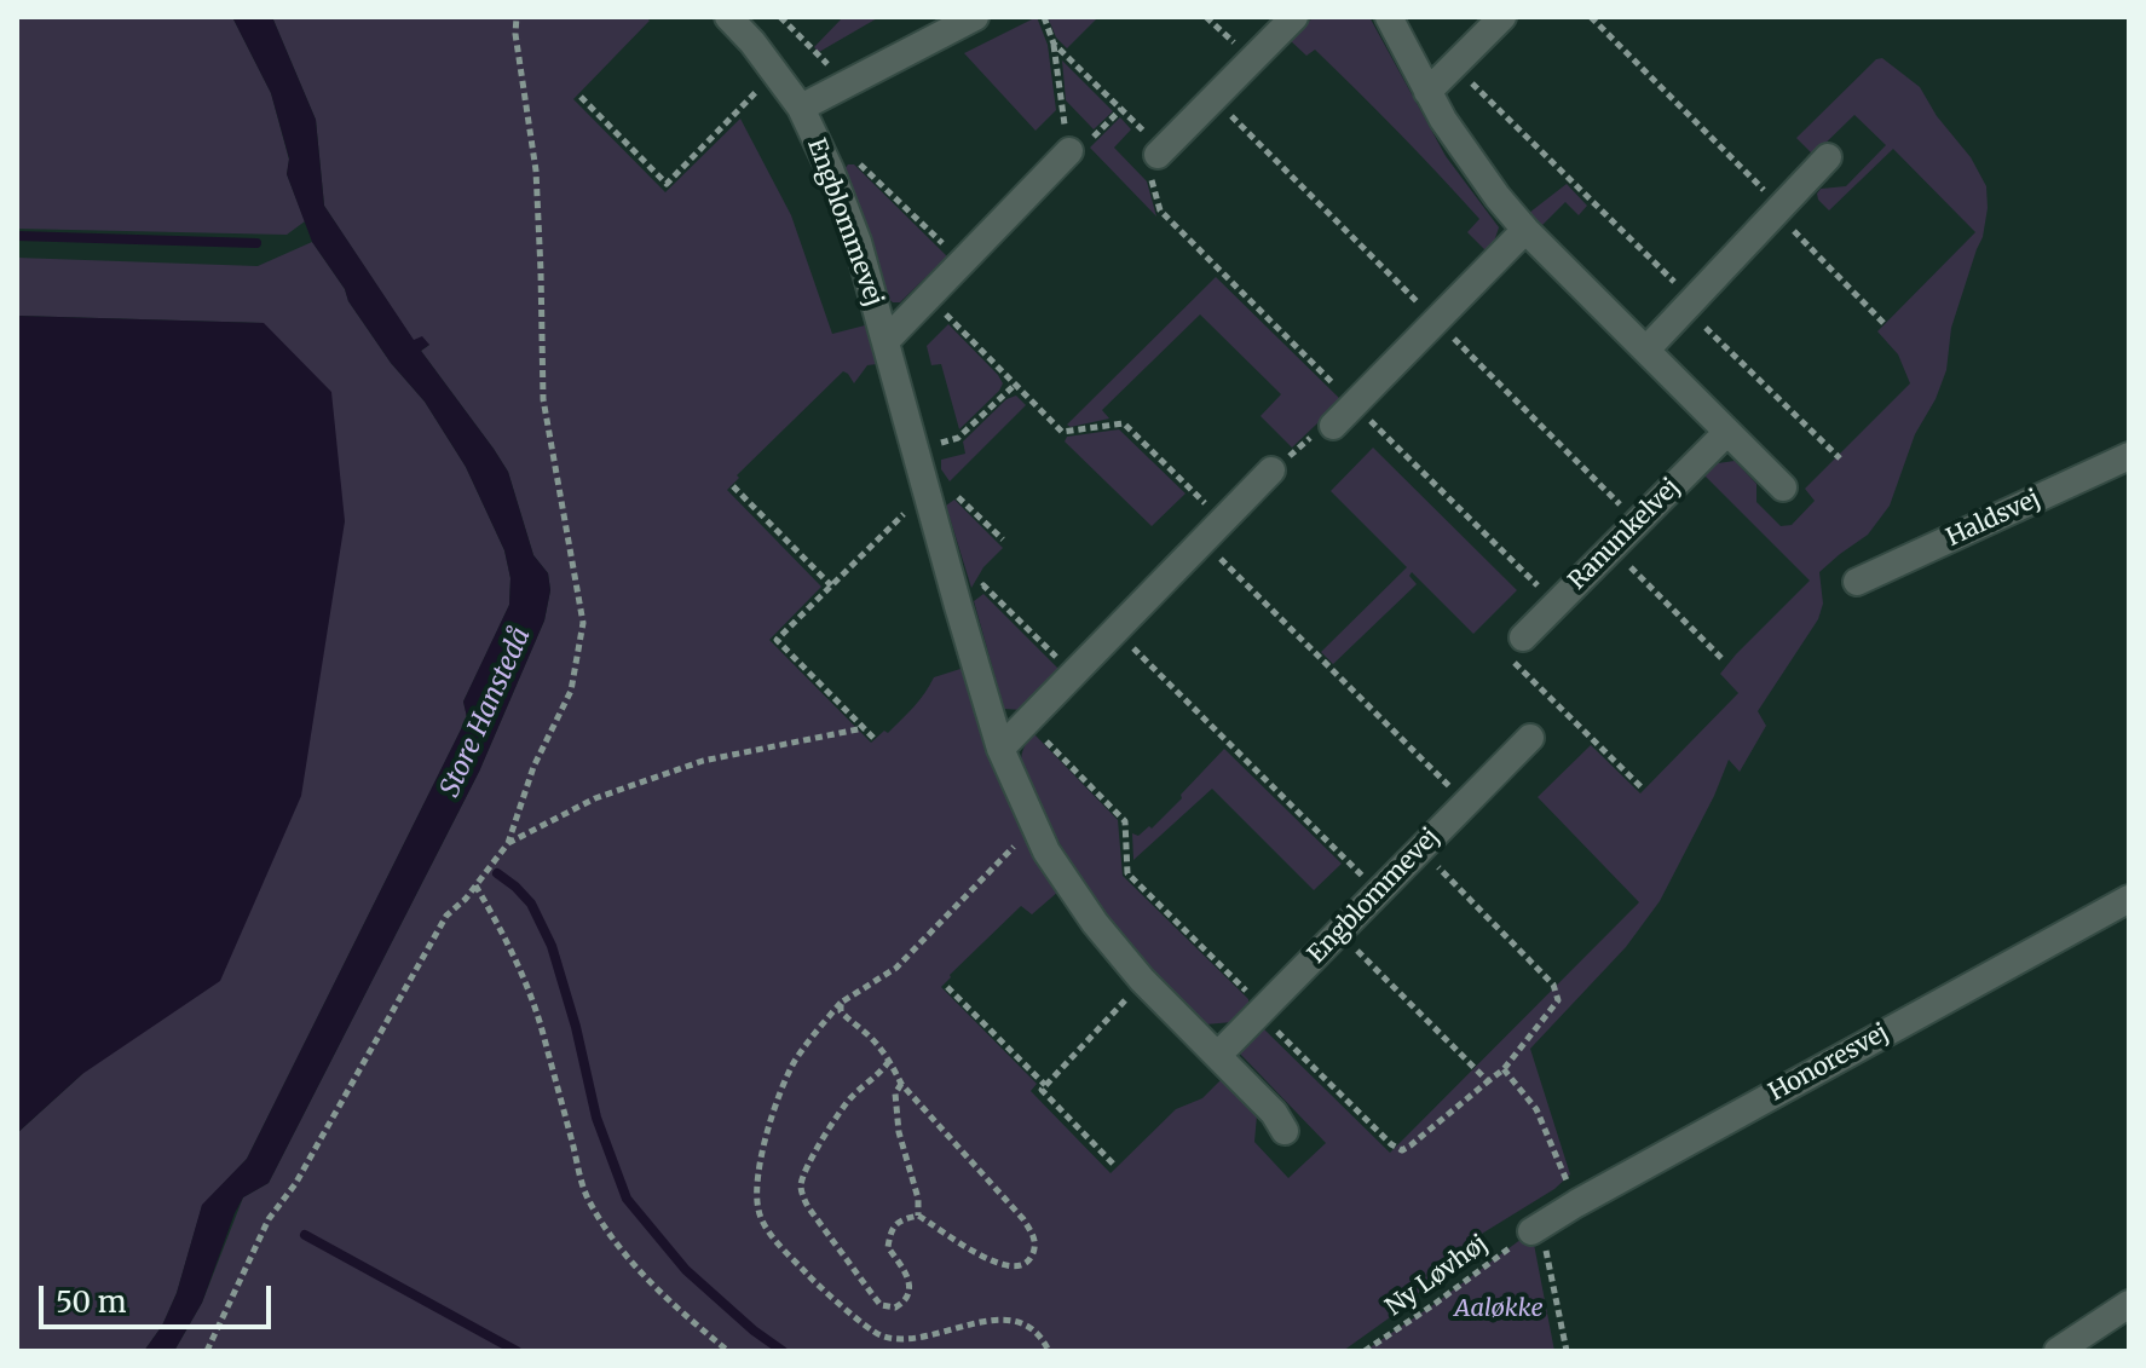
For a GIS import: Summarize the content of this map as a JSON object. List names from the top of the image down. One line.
{"streets":{"street":["Engblommevej","Haldsvej","Ranunkelvej","Honoresvej"],"path":["Ny Løvhøj"]},"crossings":[["Honoresvej","Ny Løvhøj"]],"water":["Store Hanstedå"],"parks":["Aaløkke"],"scale_bar":"50 m"}
